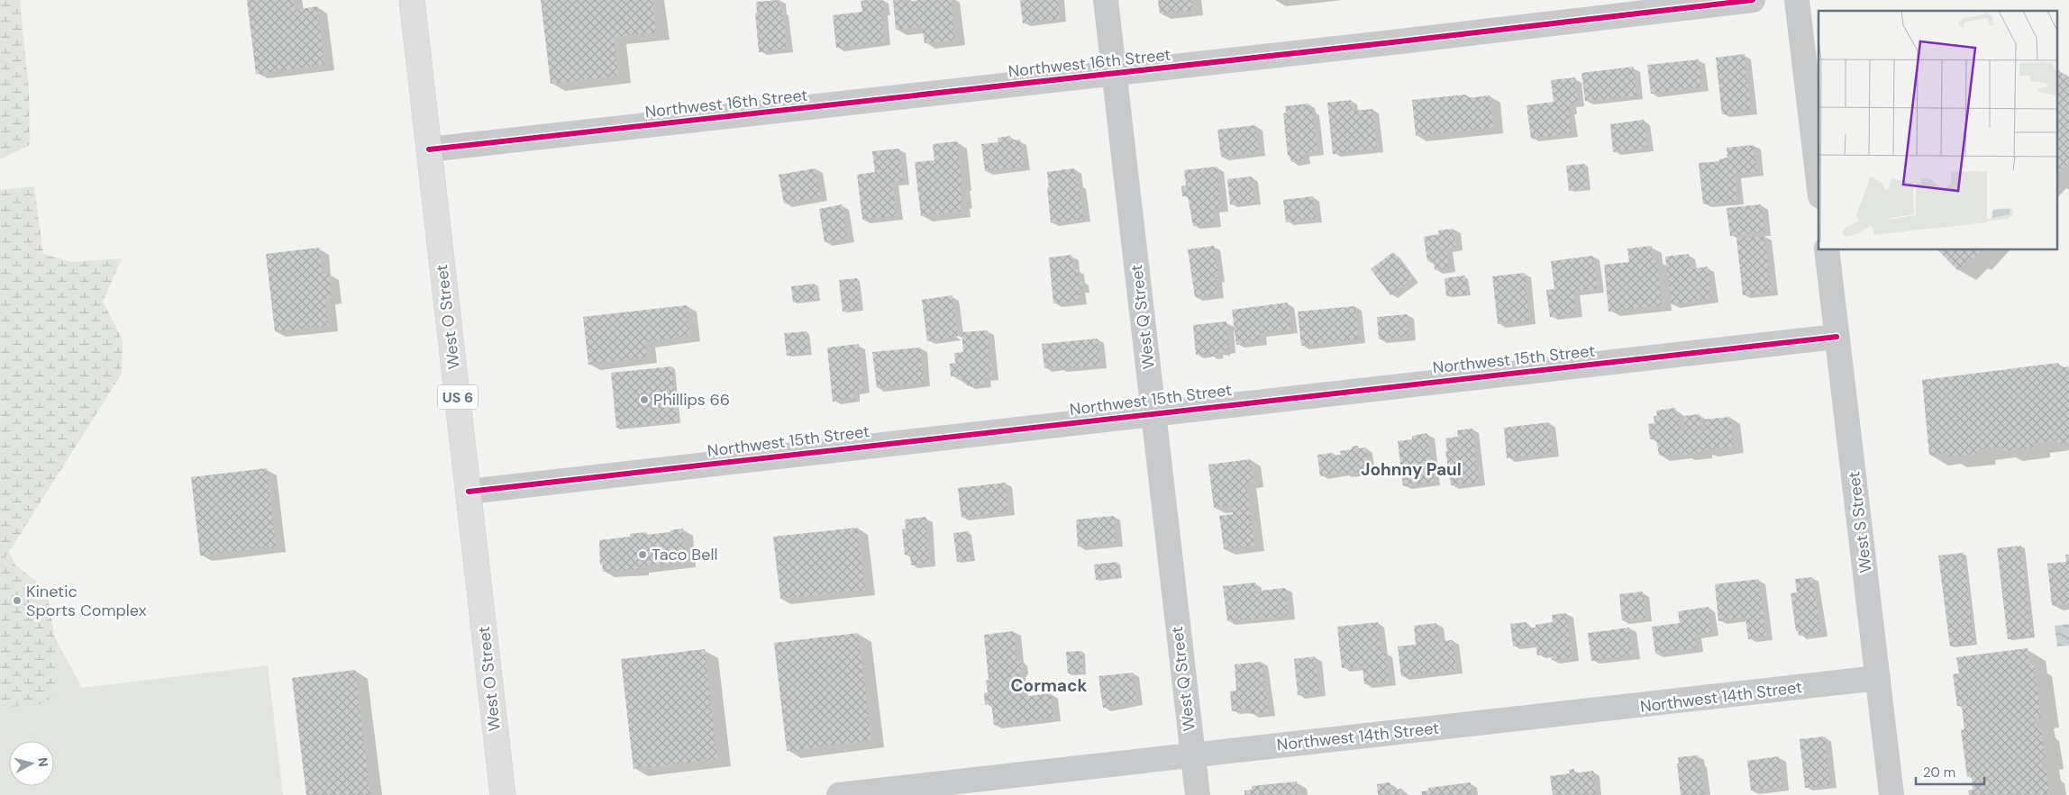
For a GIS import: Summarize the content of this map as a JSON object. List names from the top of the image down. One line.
{"streets":{"main road":["West O Street","US 6"],"street":["Northwest 16th Street","West Q Street","Northwest 15th Street","West S Street","Northwest 14th Street"]},"crossings":[["Northwest 16th Street","West O Street"],["Northwest 16th Street","West Q Street"],["West O Street","Northwest 15th Street"],["West Q Street","Northwest 15th Street"],["West Q Street","Northwest 14th Street"],["Northwest 15th Street","West S Street"],["West S Street","Northwest 14th Street"]],"districts":["Johnny Paul","Cormack"],"places":["Phillips 66","Taco Bell","Kinetic Sports Complex"],"scale_bar":"20 m","north":"right"}
